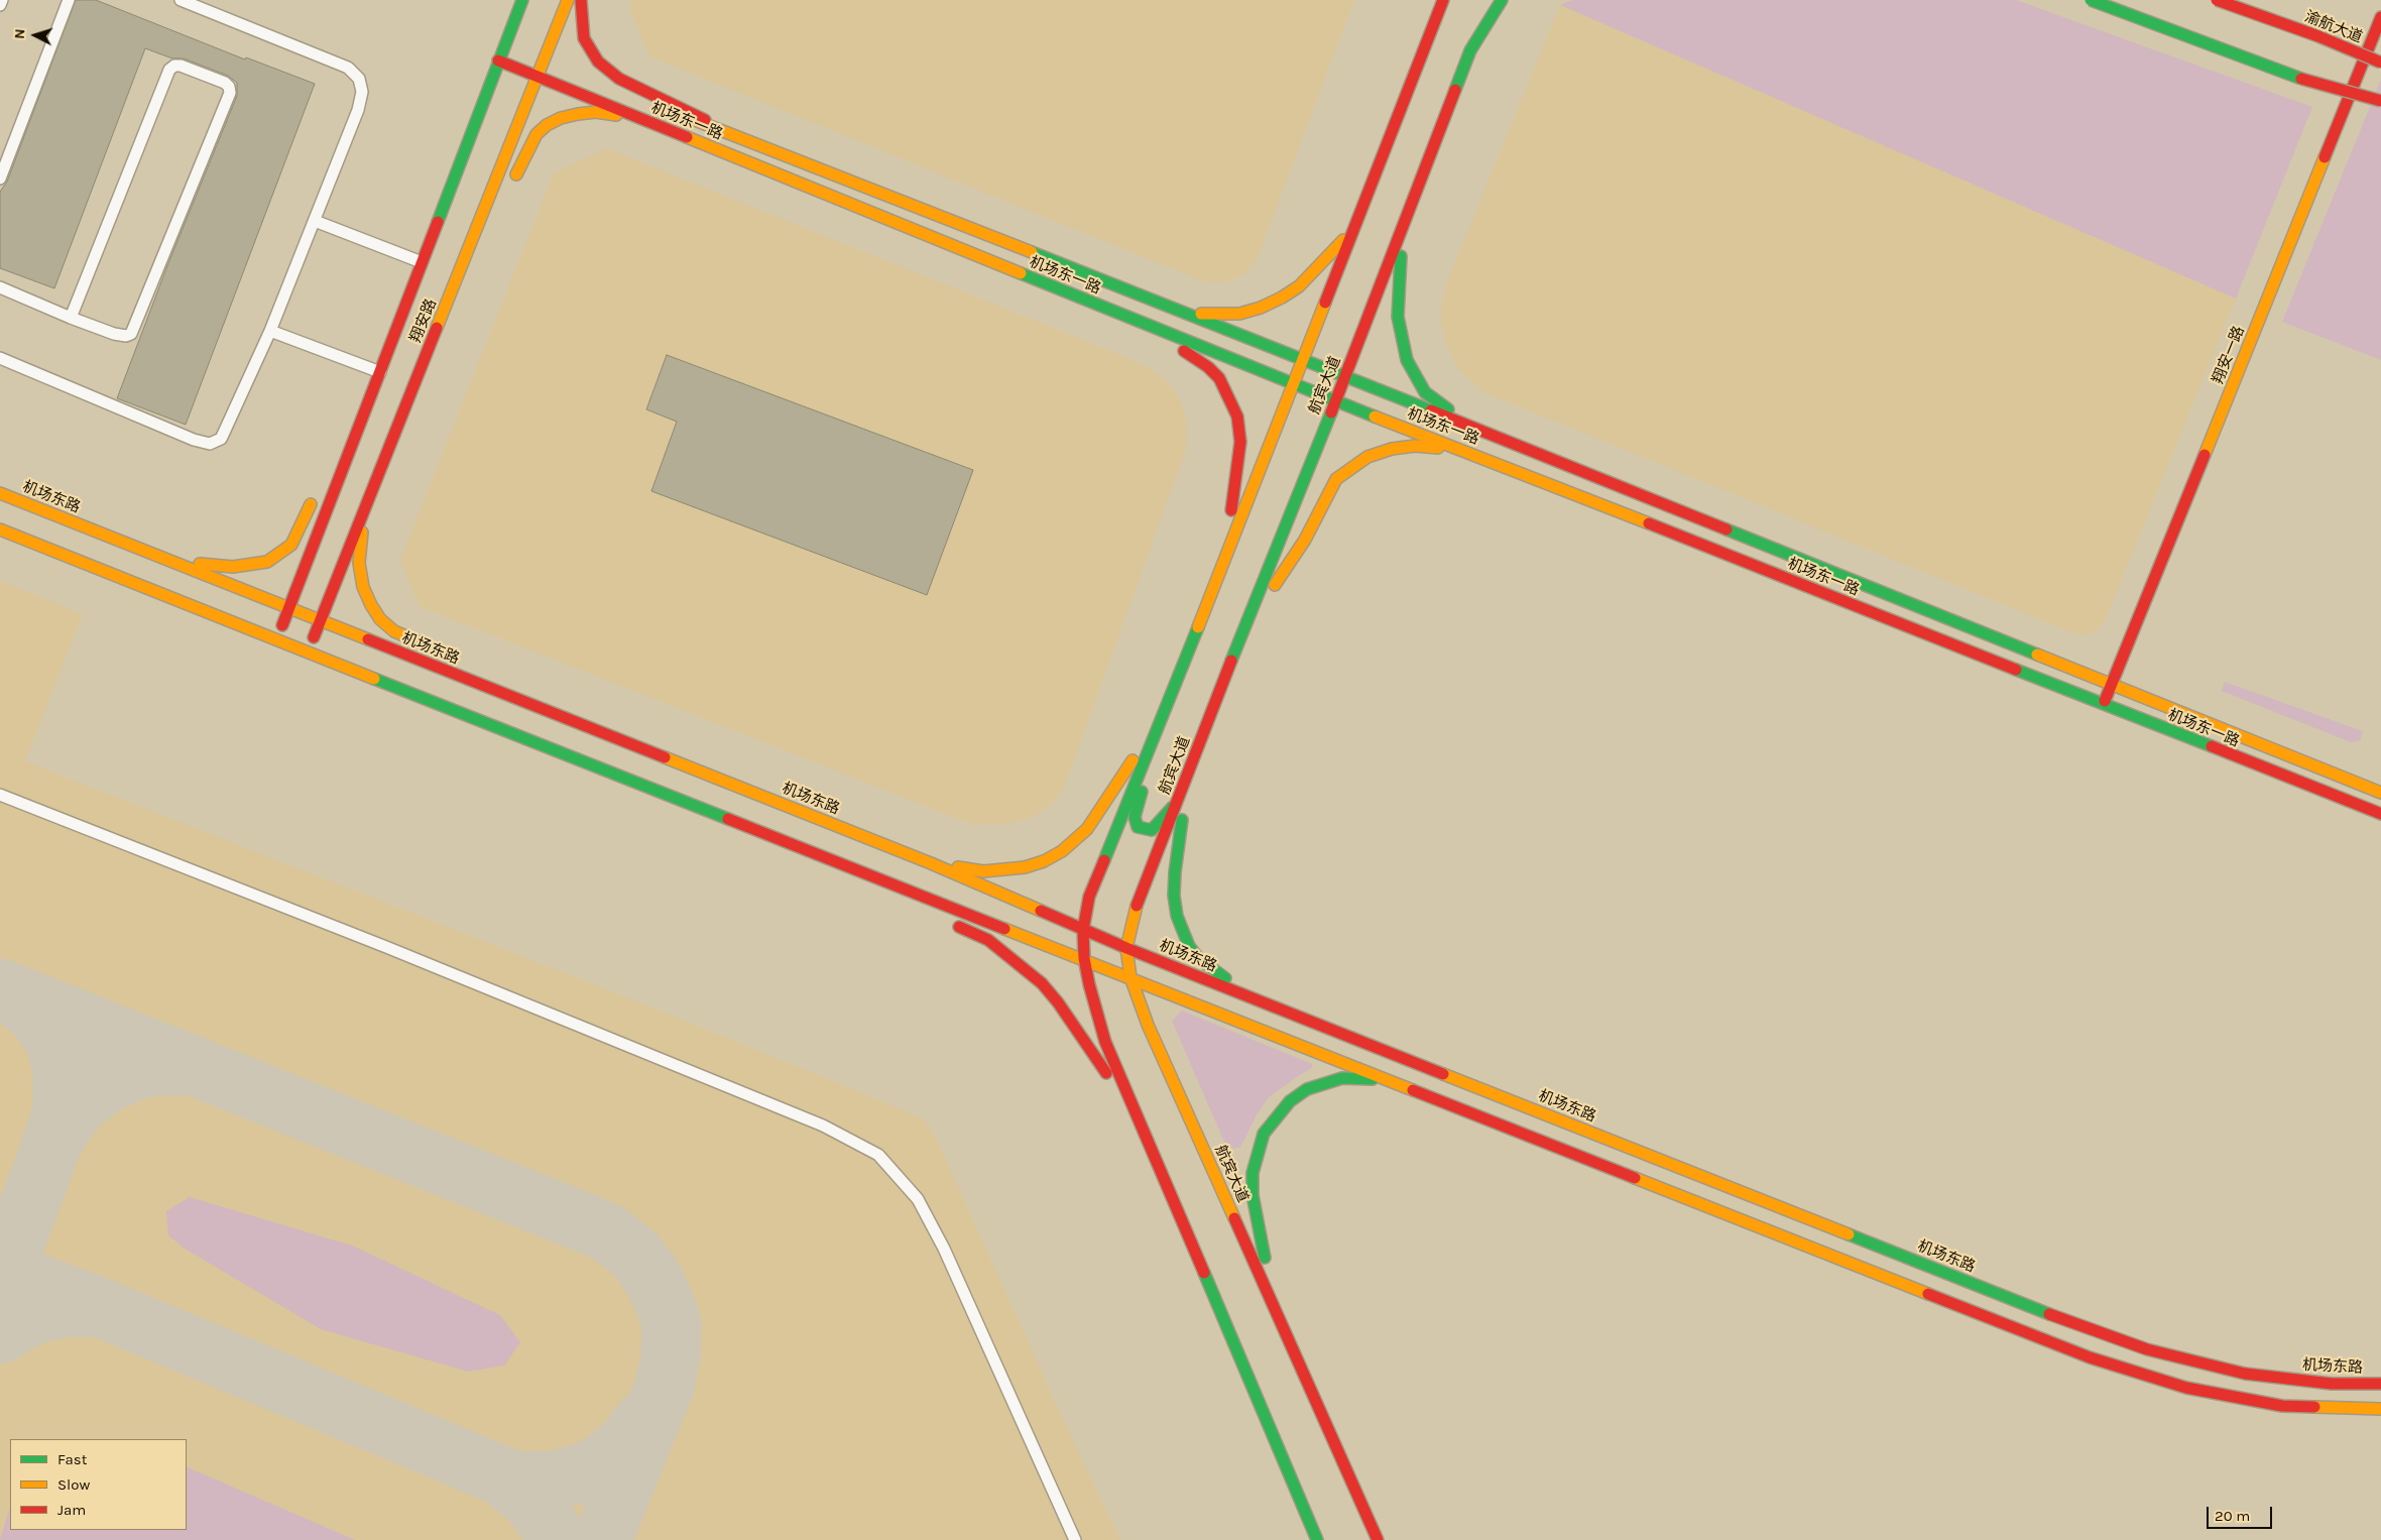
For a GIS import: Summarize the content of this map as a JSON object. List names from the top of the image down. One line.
{"streets":{"main road":["渝航大道","机场东一路","翔安路","翔安一路","航宾大道","机场东路"]},"crossings":[["机场东一路","翔安路"],["机场东一路","翔安一路"],["机场东一路","航宾大道"],["翔安路","机场东路"],["航宾大道","机场东路"]],"legend":["Fast","Slow","Jam"],"scale_bar":"20 m","north":"left"}
